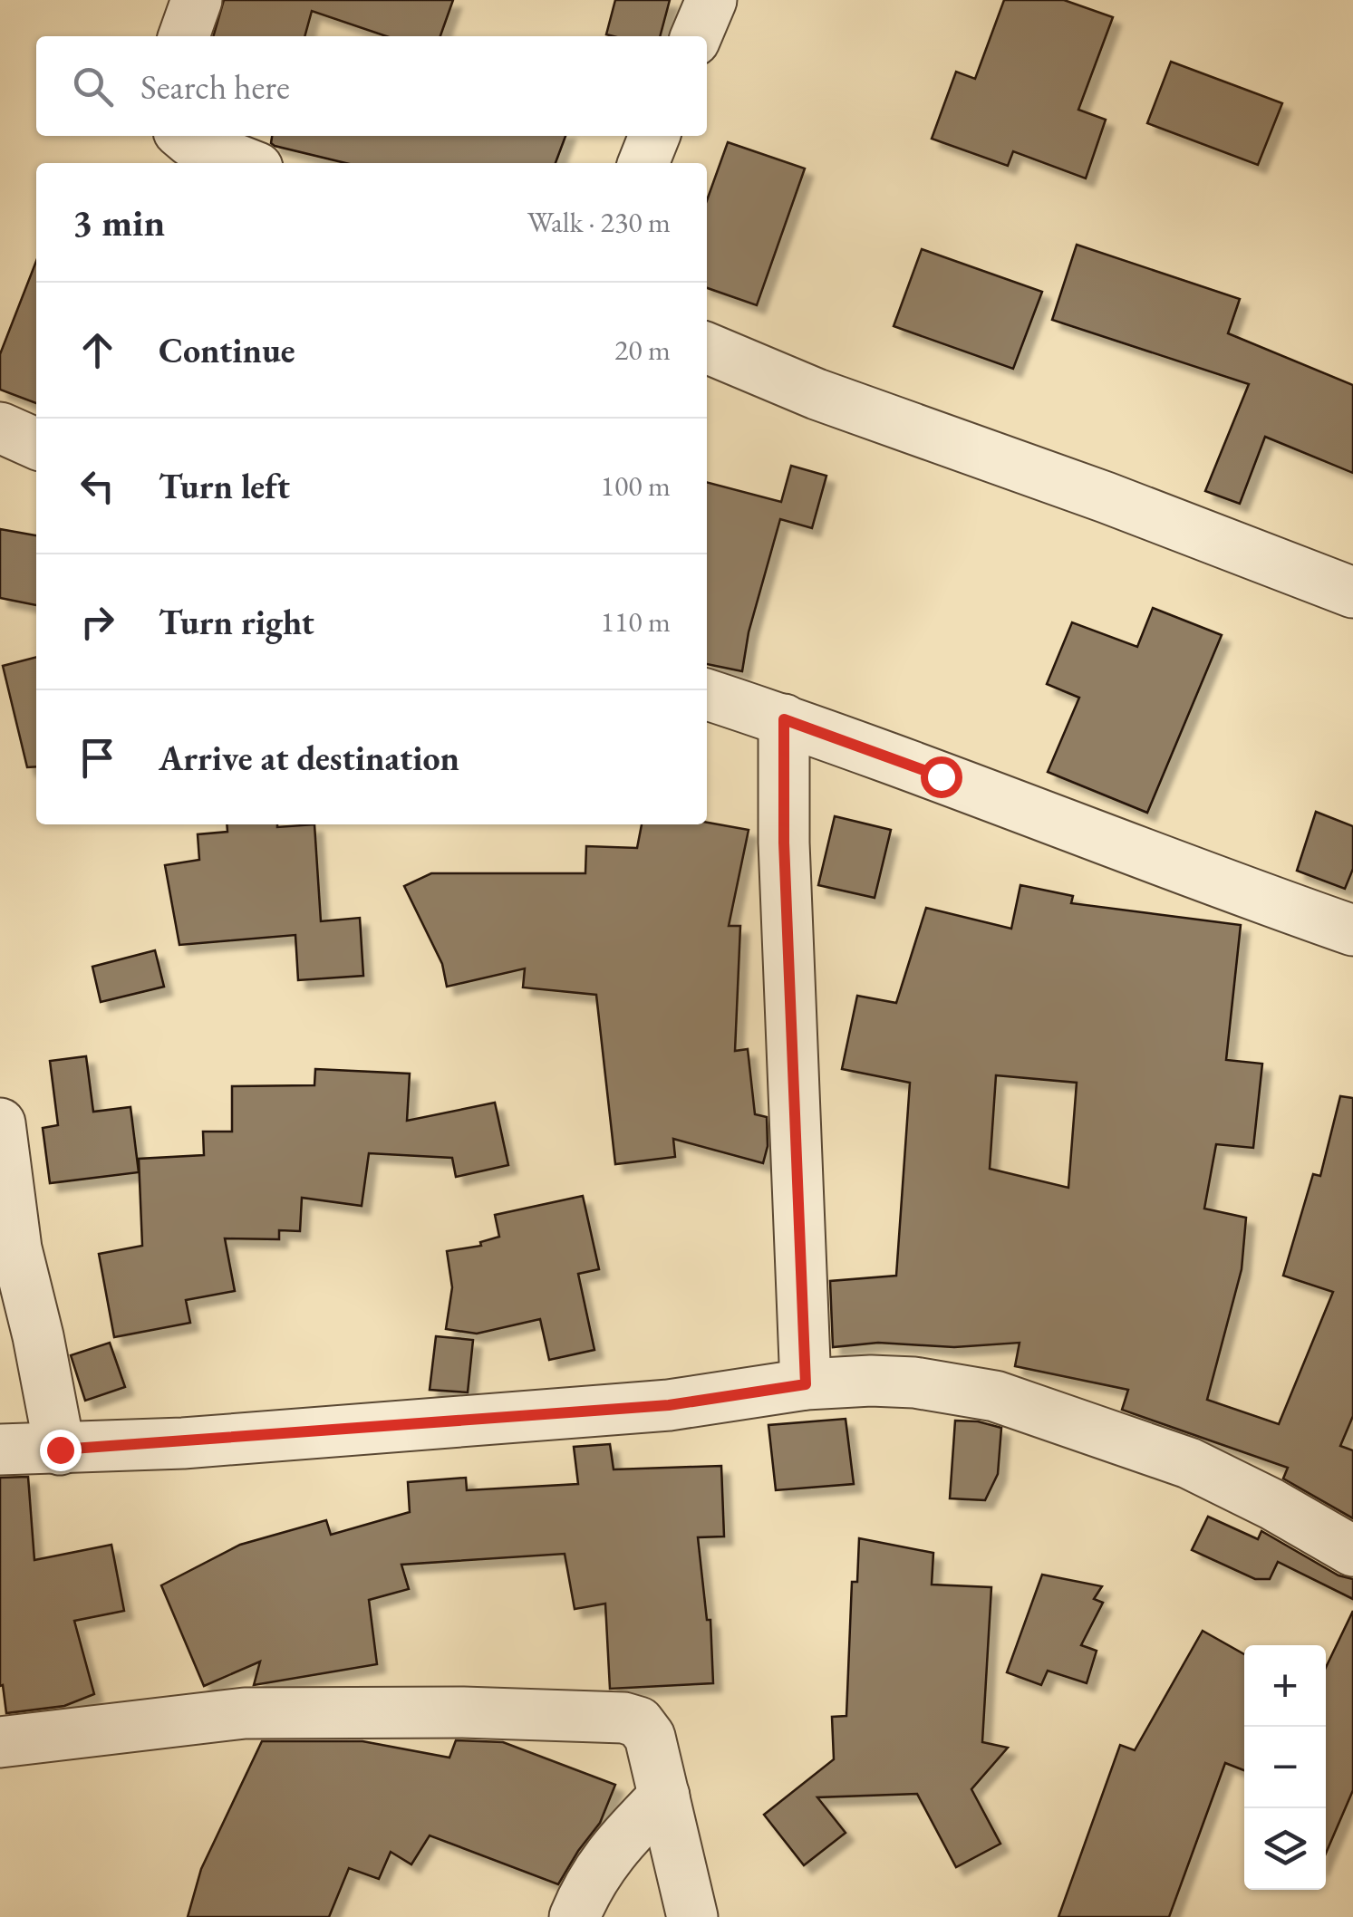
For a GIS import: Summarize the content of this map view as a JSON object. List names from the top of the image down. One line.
{"page":{"search":"Search here","heading":["3 min","Walk · 230 m"],"list":[["Continue","20 m"],["Turn left","100 m"],["Turn right","110 m"],"Arrive at destination"],"map_buttons":["+","−"]}}
